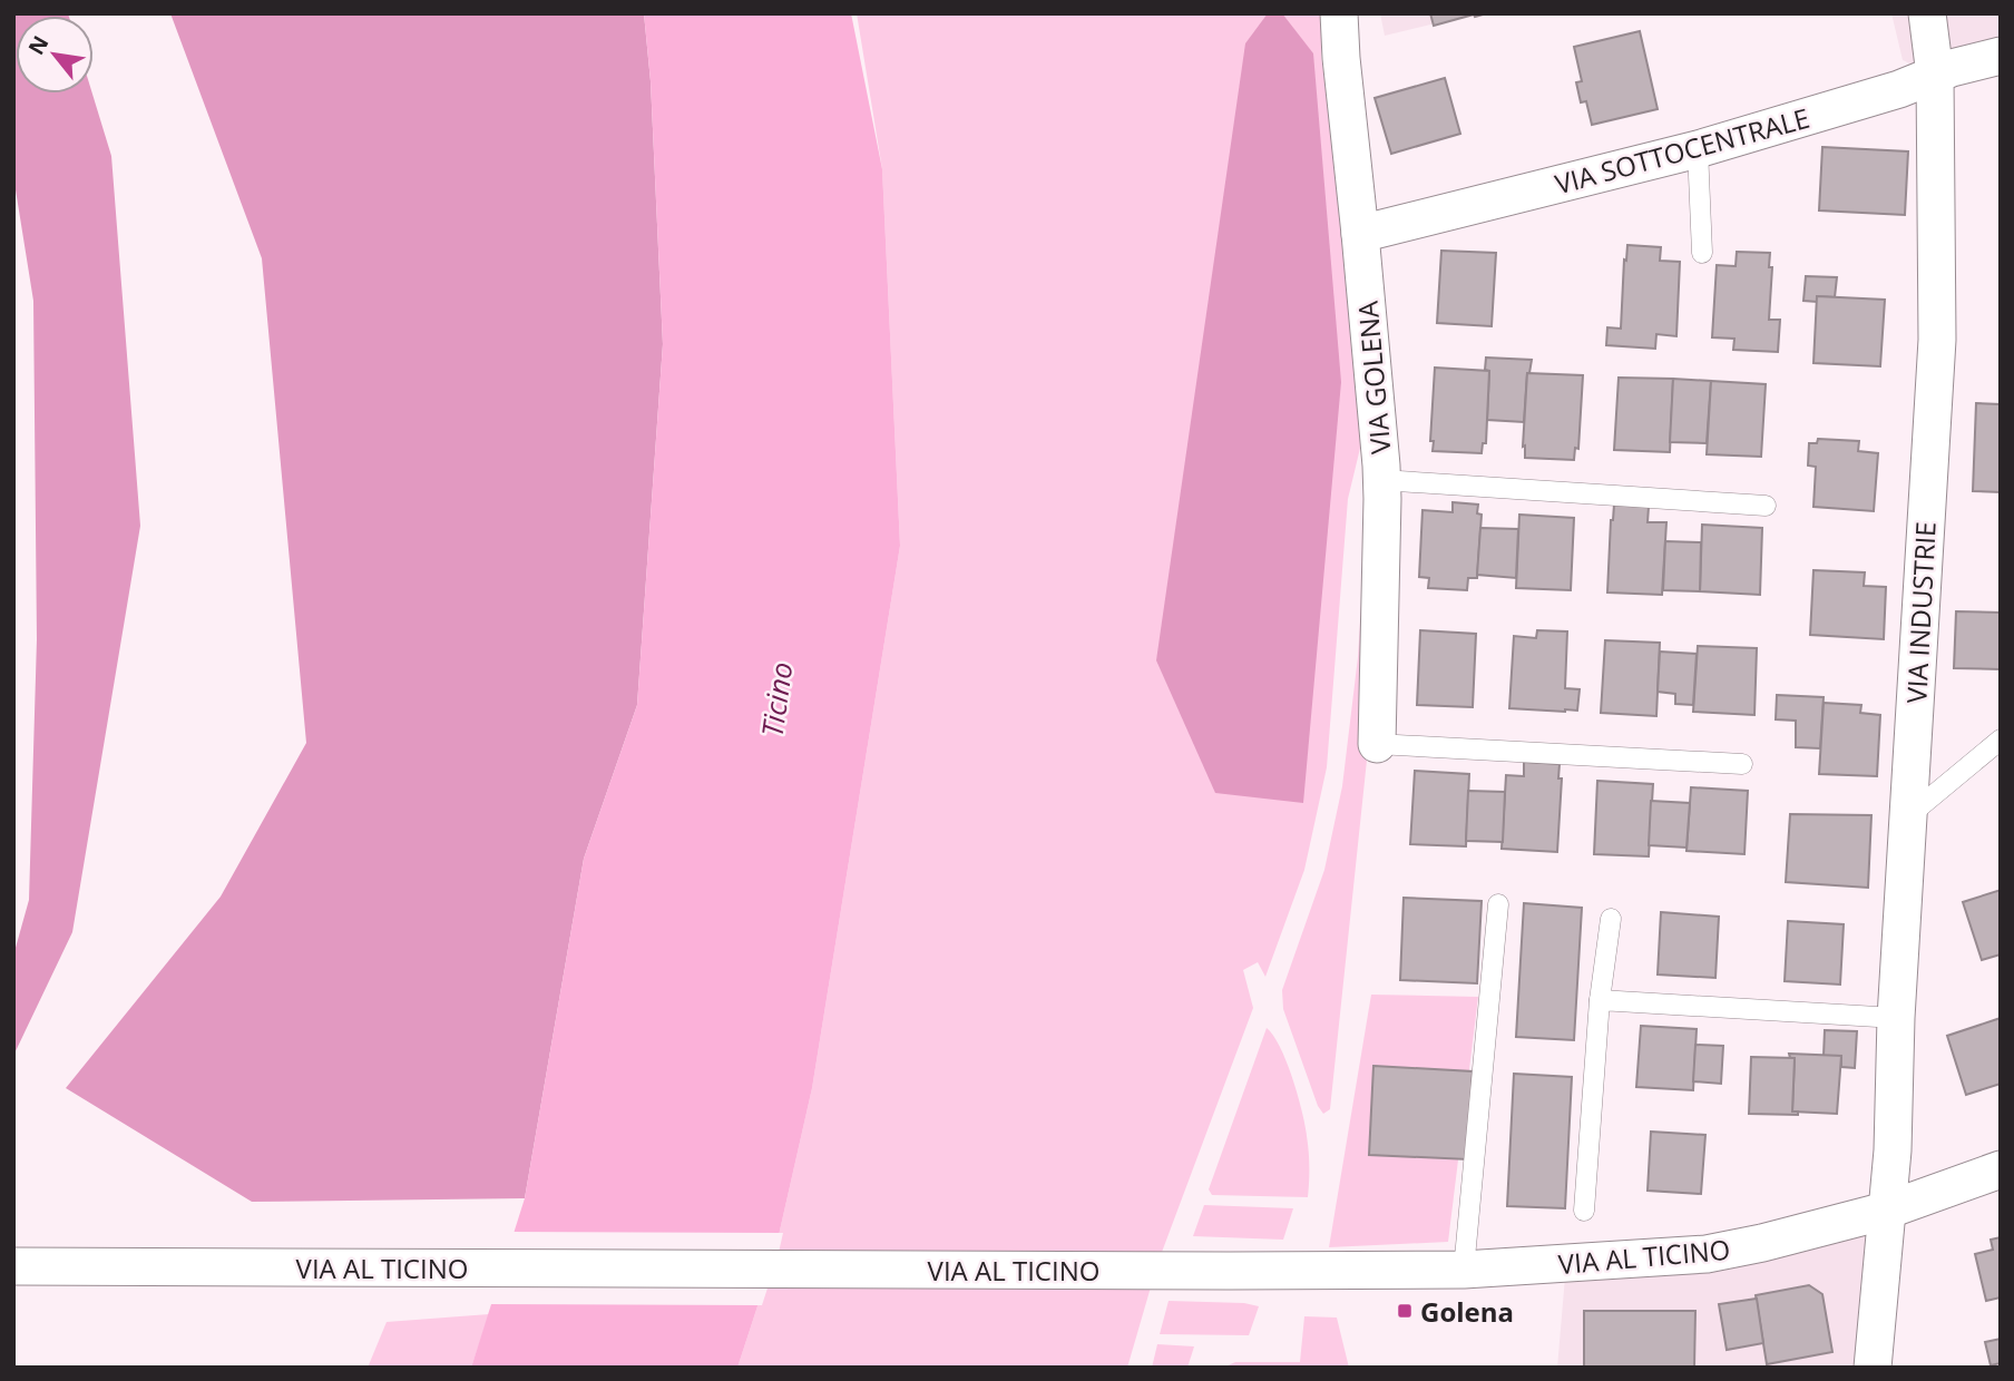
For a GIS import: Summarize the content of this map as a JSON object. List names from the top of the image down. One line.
{"streets":{"street":["VIA SOTTOCENTRALE","VIA GOLENA","VIA INDUSTRIE","VIA AL TICINO"]},"crossings":[["VIA SOTTOCENTRALE","VIA GOLENA"],["VIA SOTTOCENTRALE","VIA INDUSTRIE"],["VIA INDUSTRIE","VIA AL TICINO"]],"water":["Ticino"],"places":{"transit":["Golena"]},"north":"top left"}
